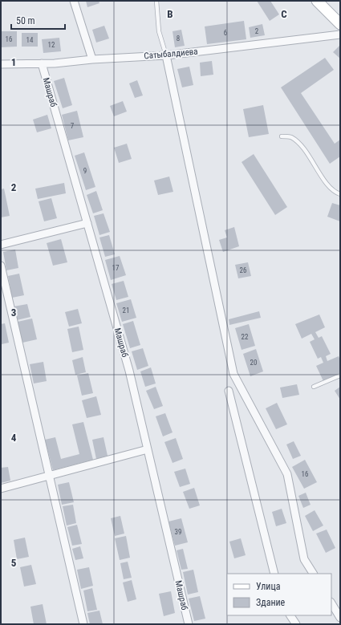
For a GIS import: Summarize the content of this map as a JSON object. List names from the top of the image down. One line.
{"streets":{"street":["Сатыбалдиева","Машраб"]},"crossings":[["Сатыбалдиева","Машраб"]],"house_numbers":["2","6","8","16","14","12","7","9","17","26","21","22","20","16","39"],"legend":["Улица","Здание"],"scale_bar":"50 m","grid":{"columns":["B","C"],"rows":["1","2","3","4","5"]}}
